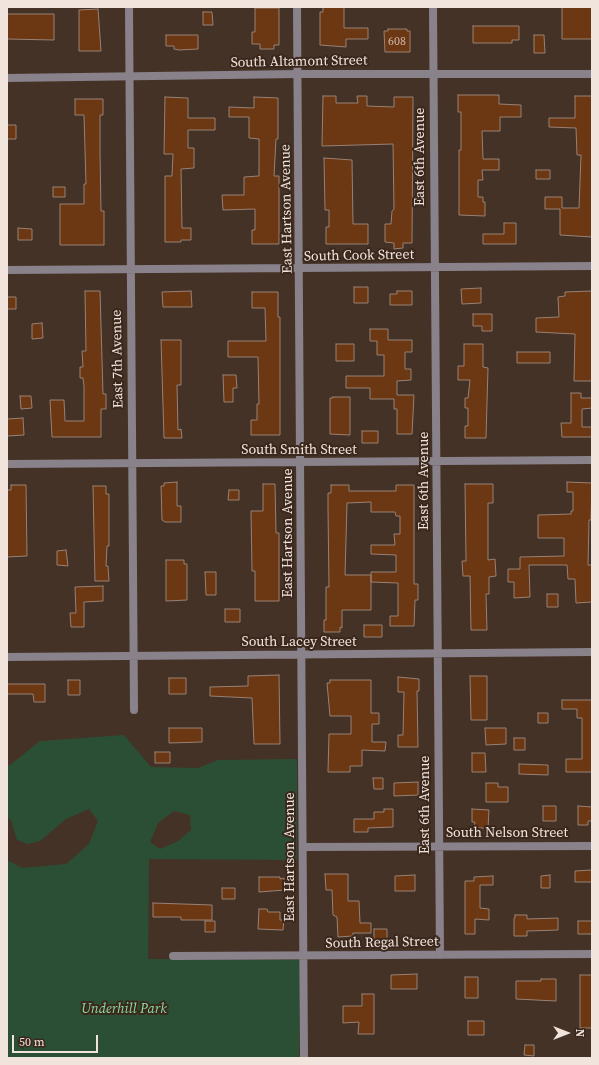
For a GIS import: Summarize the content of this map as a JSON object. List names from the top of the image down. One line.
{"streets":{"street":["South Altamont Street","East 6th Avenue","East Hartson Avenue","South Cook Street","East 7th Avenue","South Smith Street","South Lacey Street","South Nelson Street","South Regal Street"]},"crossings":[["South Altamont Street","East 6th Avenue"],["South Altamont Street","East Hartson Avenue"],["South Altamont Street","East 7th Avenue"],["East 6th Avenue","South Cook Street"],["East 6th Avenue","South Smith Street"],["East 6th Avenue","South Lacey Street"],["East 6th Avenue","South Nelson Street"],["East 6th Avenue","South Regal Street"],["East Hartson Avenue","South Cook Street"],["East Hartson Avenue","South Smith Street"],["East Hartson Avenue","South Lacey Street"],["East Hartson Avenue","South Nelson Street"],["East Hartson Avenue","South Regal Street"],["South Cook Street","East 7th Avenue"],["East 7th Avenue","South Smith Street"],["East 7th Avenue","South Lacey Street"]],"parks":["Underhill Park"],"house_numbers":["608"],"scale_bar":"50 m","north":"right"}
